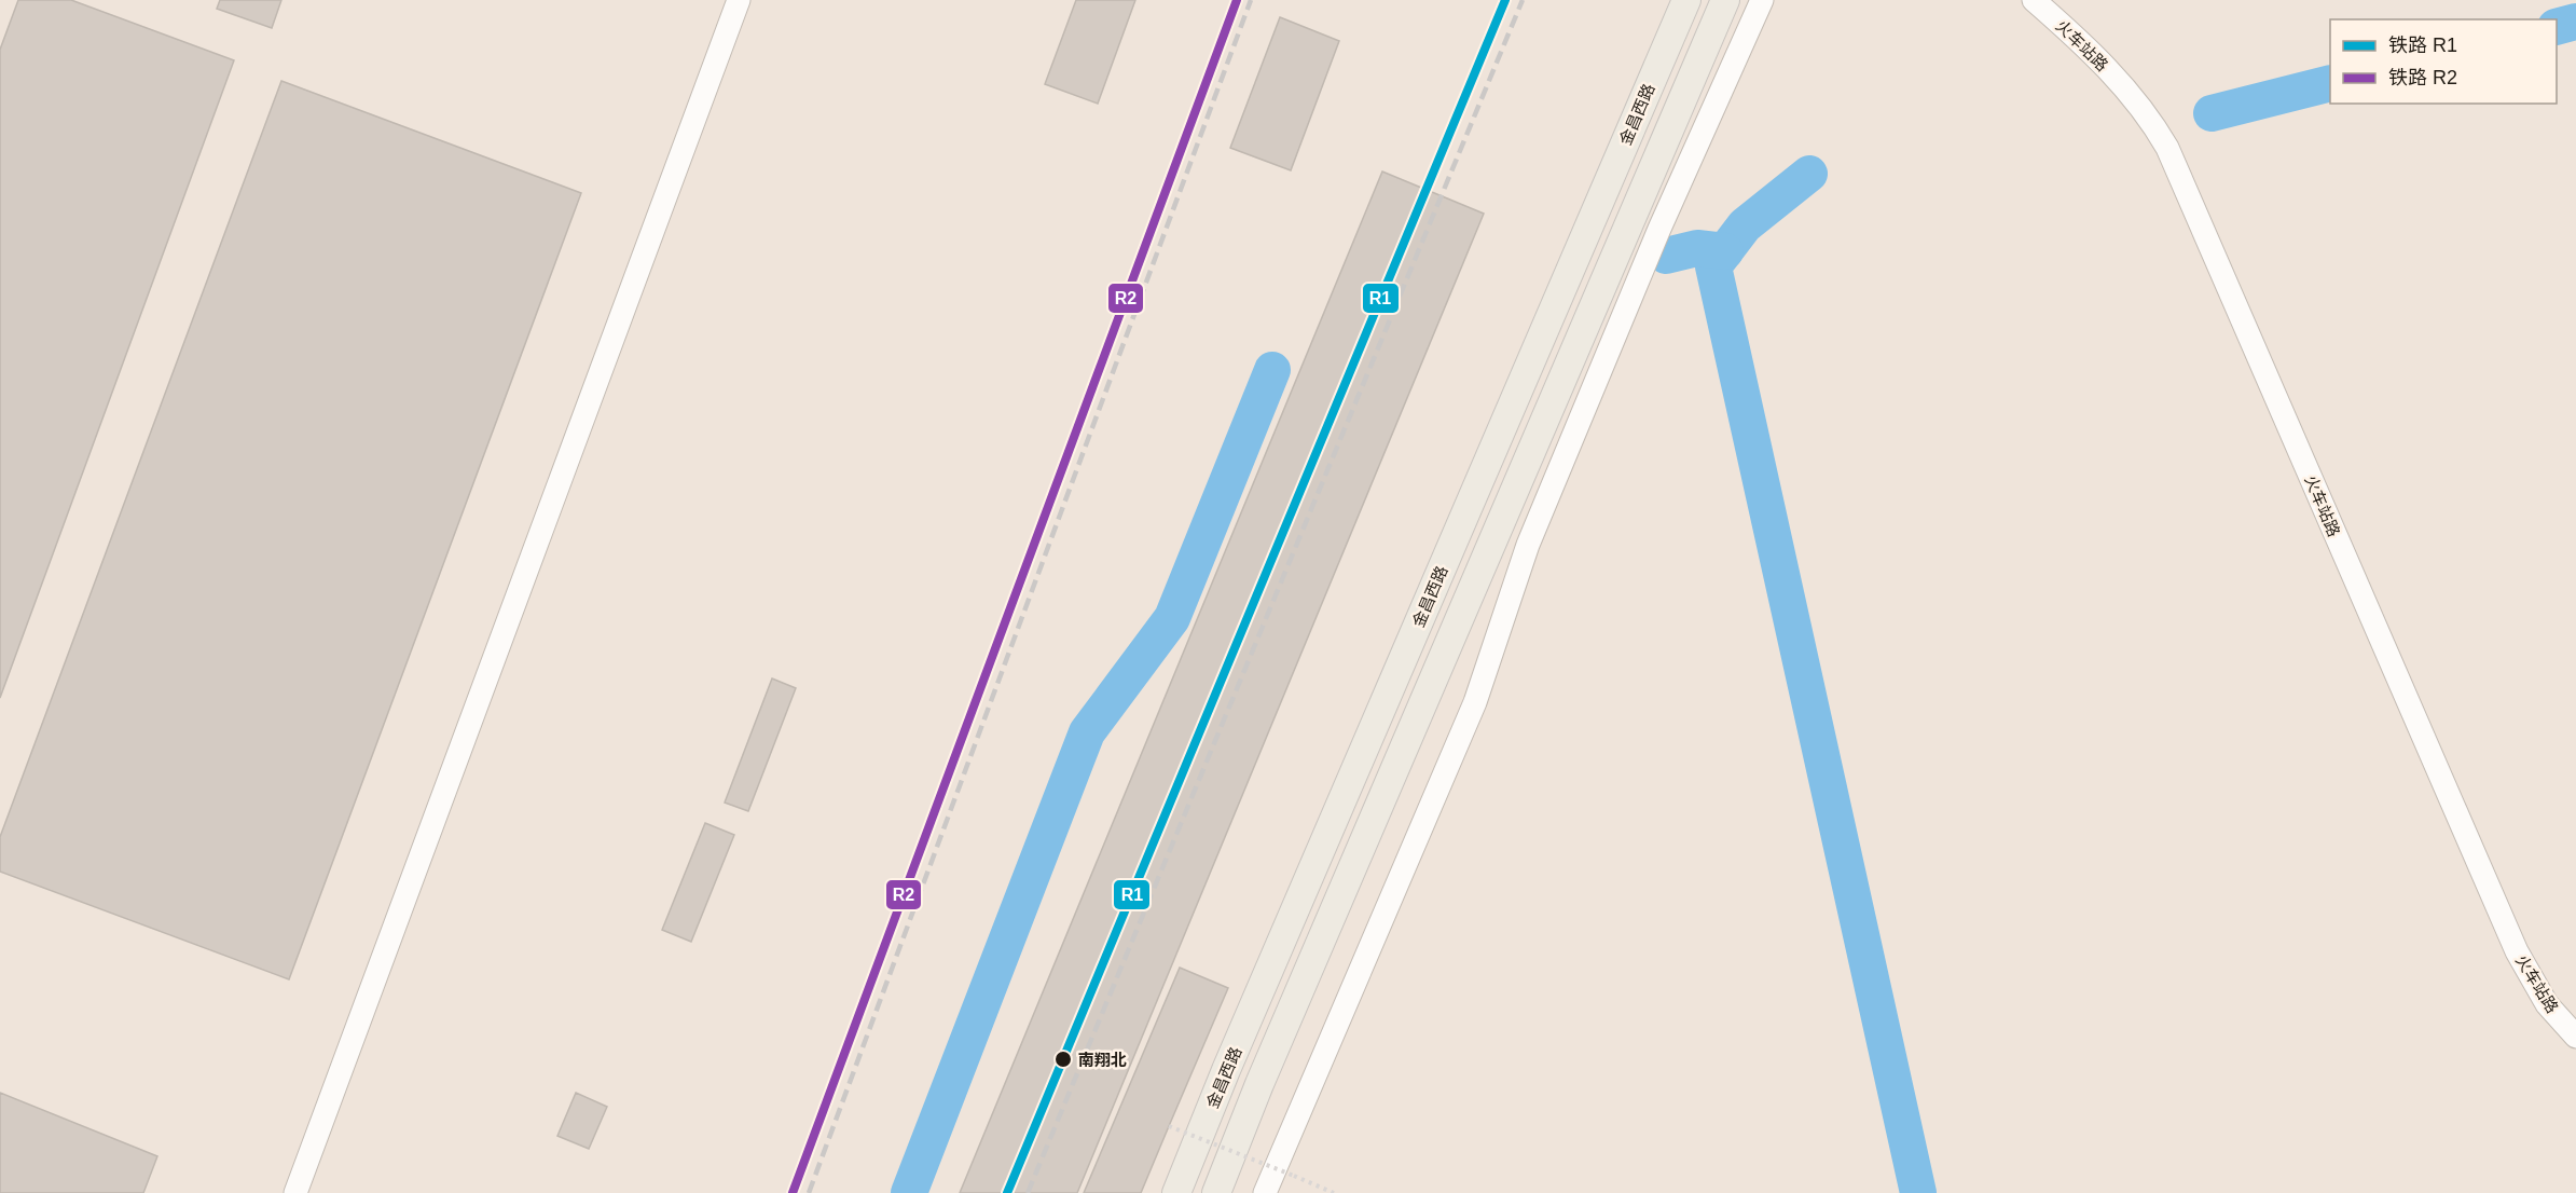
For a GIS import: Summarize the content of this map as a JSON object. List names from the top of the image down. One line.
{"streets":{"main road":["金昌西路"],"street":["火车站路"]},"places":["南翔北"],"lines":["rail line R1","rail line R2"],"legend":["铁路 R1","铁路 R2"]}
